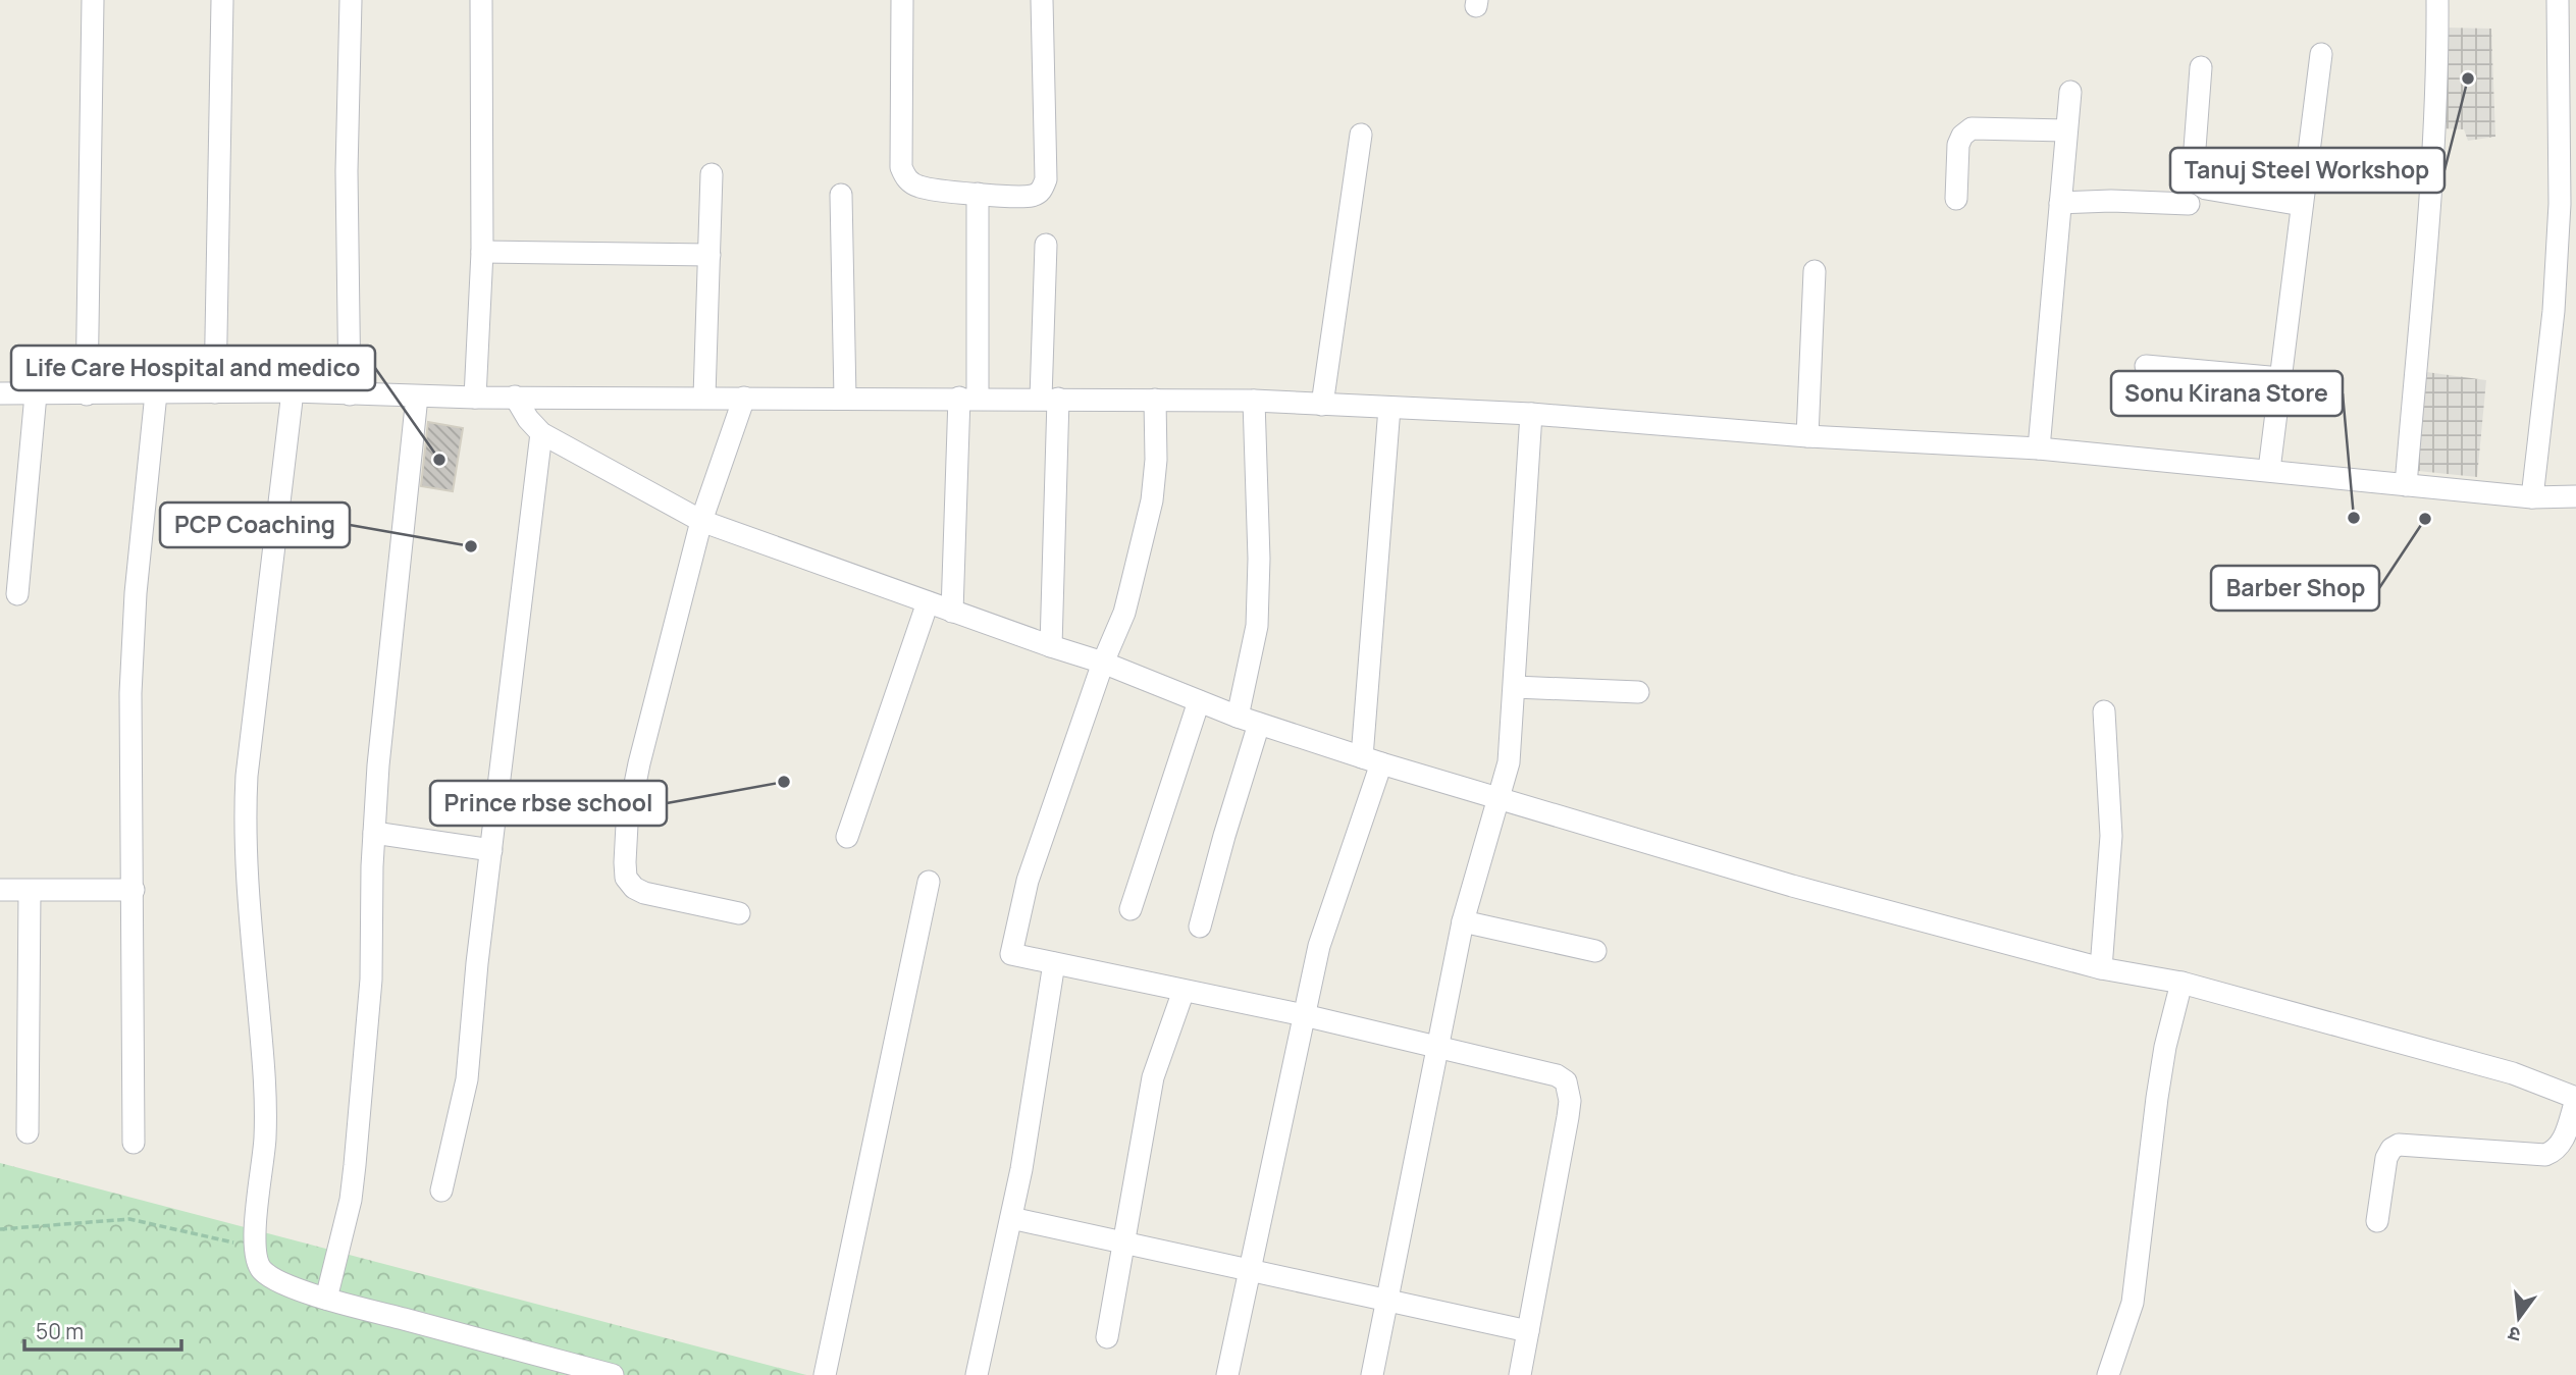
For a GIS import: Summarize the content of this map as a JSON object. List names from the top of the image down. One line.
{"places":["Tanuj Steel Workshop","Life Care Hospital and medico","Sonu Kirana Store","Barber Shop","PCP Coaching","Prince rbse school"],"scale_bar":"50 m","north":"bottom"}
